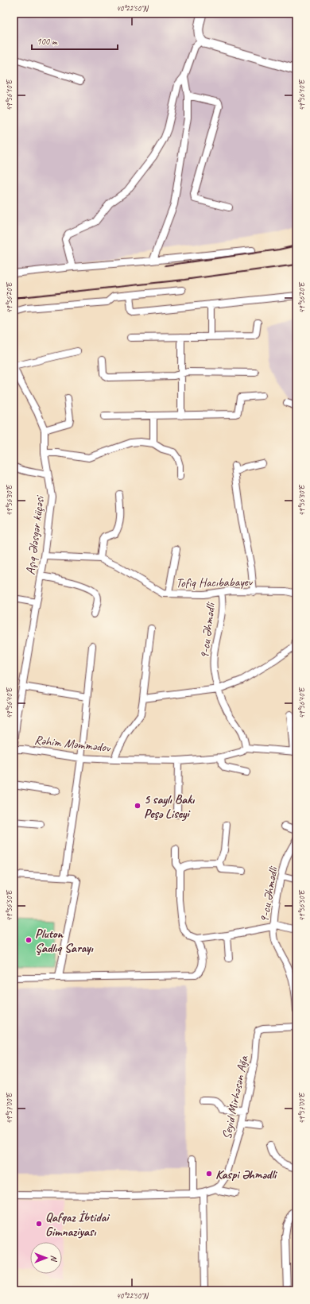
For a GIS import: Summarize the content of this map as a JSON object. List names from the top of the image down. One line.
{"streets":{"street":["Aşıq Ələsgər küçəsi","Tofiq Hacıbabayev","9-cu Əhmədli","Rəhim Məmmədov","Seyid Mirhəsən Ağa"]},"crossings":[["Aşıq Ələsgər küçəsi","Tofiq Hacıbabayev"],["Aşıq Ələsgər küçəsi","Rəhim Məmmədov"],["Tofiq Hacıbabayev","9-cu Əhmədli"]],"places":["5 saylı Bakı Peşə Liseyi","Pluton Şadlıq Sarayı","Kaspi Əhmədli","Qafqaz İbtidai Gimnaziyası"],"scale_bar":"100 m","north":"right","coordinates":["40°22'50\"N","49°56'10\"E","49°56'20\"E","49°56'30\"E","49°56'40\"E","49°56'50\"E","49°57'00\"E"]}
